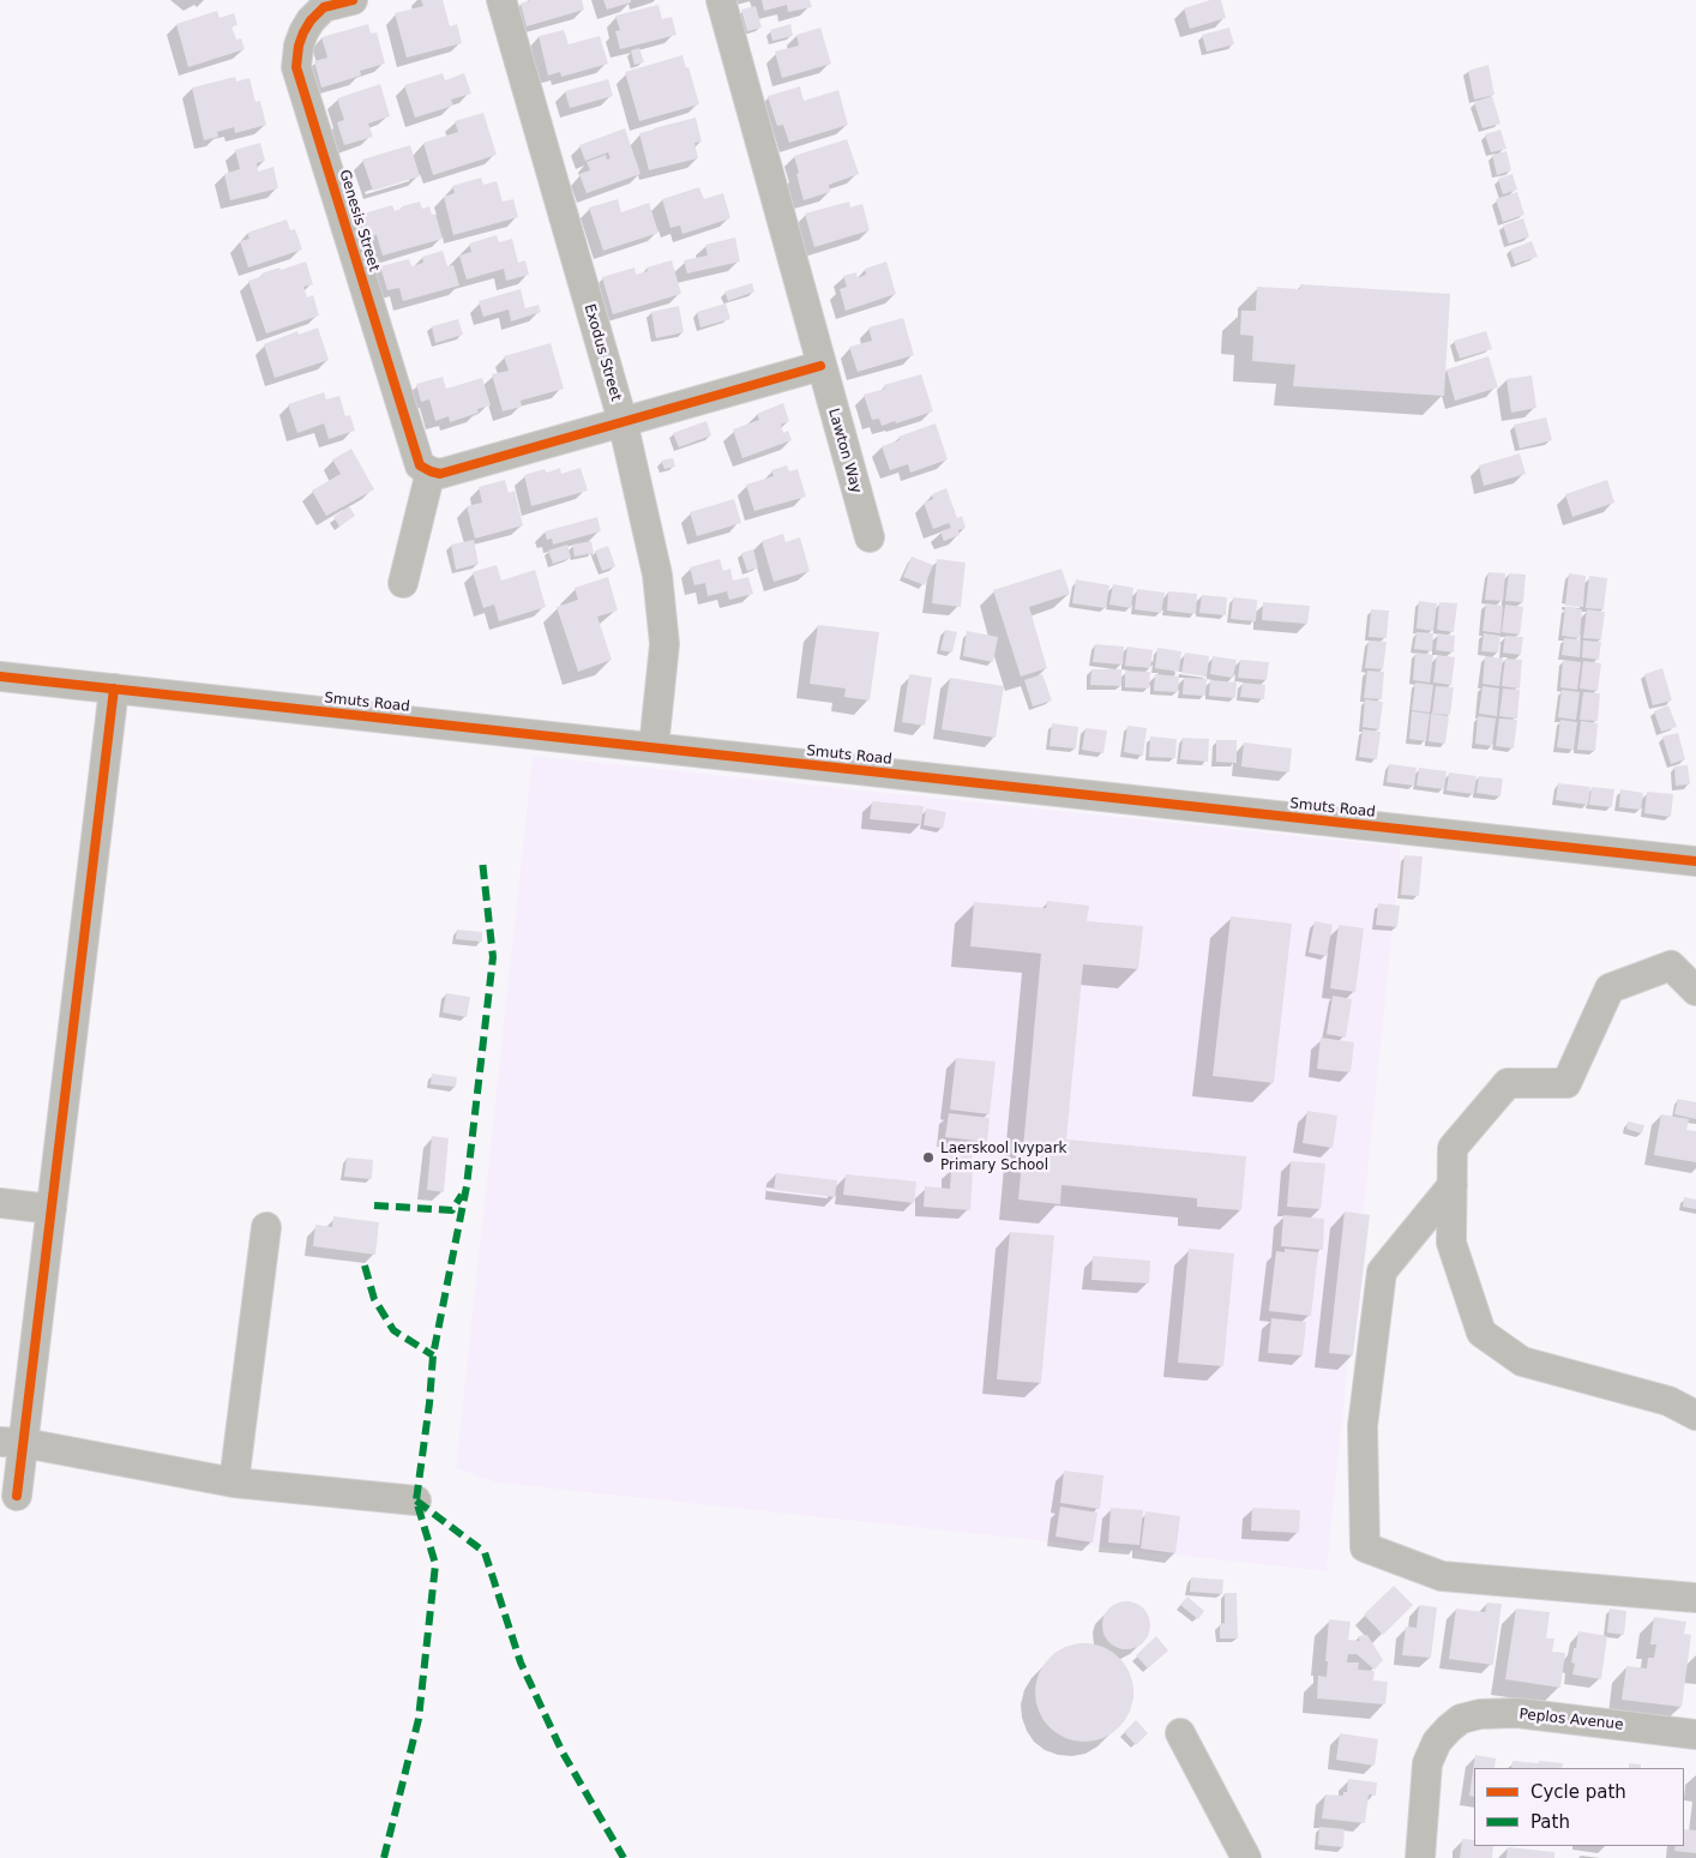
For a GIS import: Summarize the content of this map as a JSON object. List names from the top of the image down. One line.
{"streets":{"street":["Genesis Street","Exodus Street","Lawton Way","Smuts Road","Peplos Avenue"]},"crossings":[["Exodus Street","Smuts Road"]],"places":["Laerskool Ivypark Primary School"],"legend":["Cycle path","Path"]}
